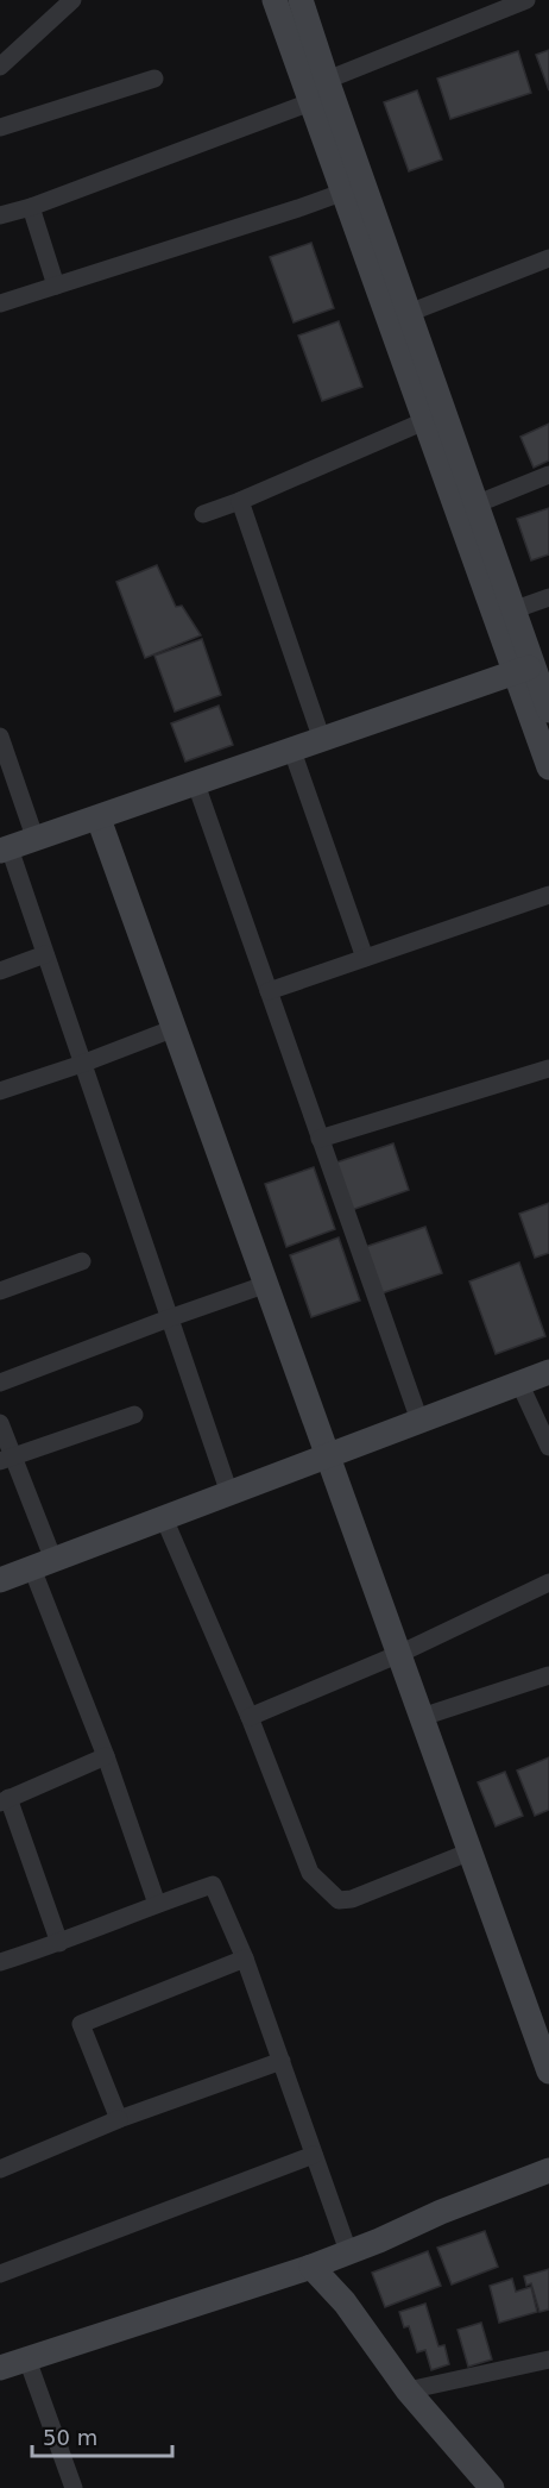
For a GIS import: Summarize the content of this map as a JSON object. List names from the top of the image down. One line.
{"scale_bar":"50 m"}
